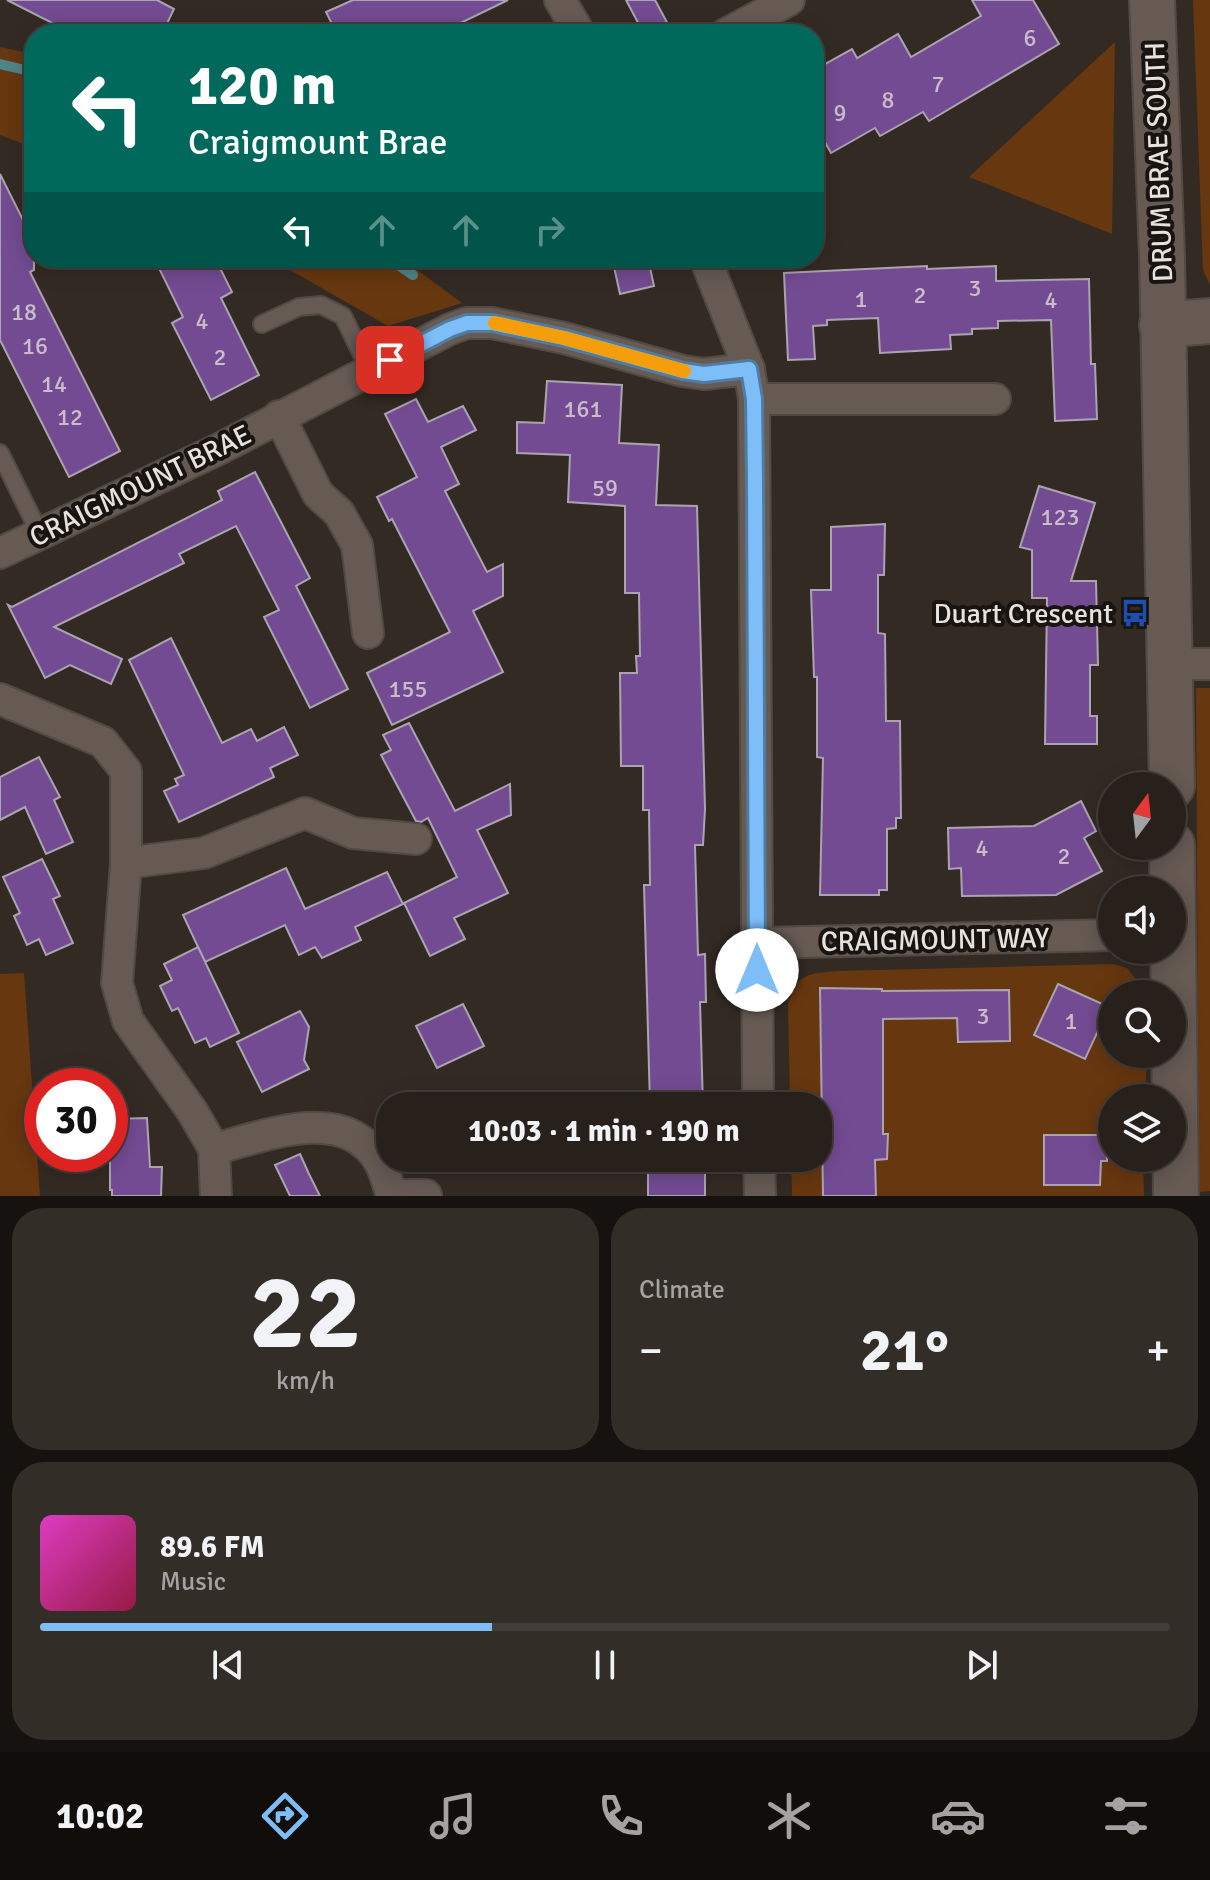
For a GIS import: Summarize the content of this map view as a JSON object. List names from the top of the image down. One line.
{"streets":{"main road":["DRUM BRAE SOUTH"],"street":["CRAIGMOUNT BRAE","CRAIGMOUNT WAY"]},"places":{"bus stop":["Duart Crescent"]},"house_numbers":["6","7","8","9","3","2","1","4","18","4","16","2","14","161","12","59","123","155","4","2","3","1"],"north":"top","page":{"turn":["120 m","Craigmount Brae"],"limit":"30","trip":"10:03 · 1 min · 190 m","tile":[["22","km/h"],"Climate"],"heat":["−","21°","+"],"song":["89.6 FM","Music"],"tabs":"10:02"}}
